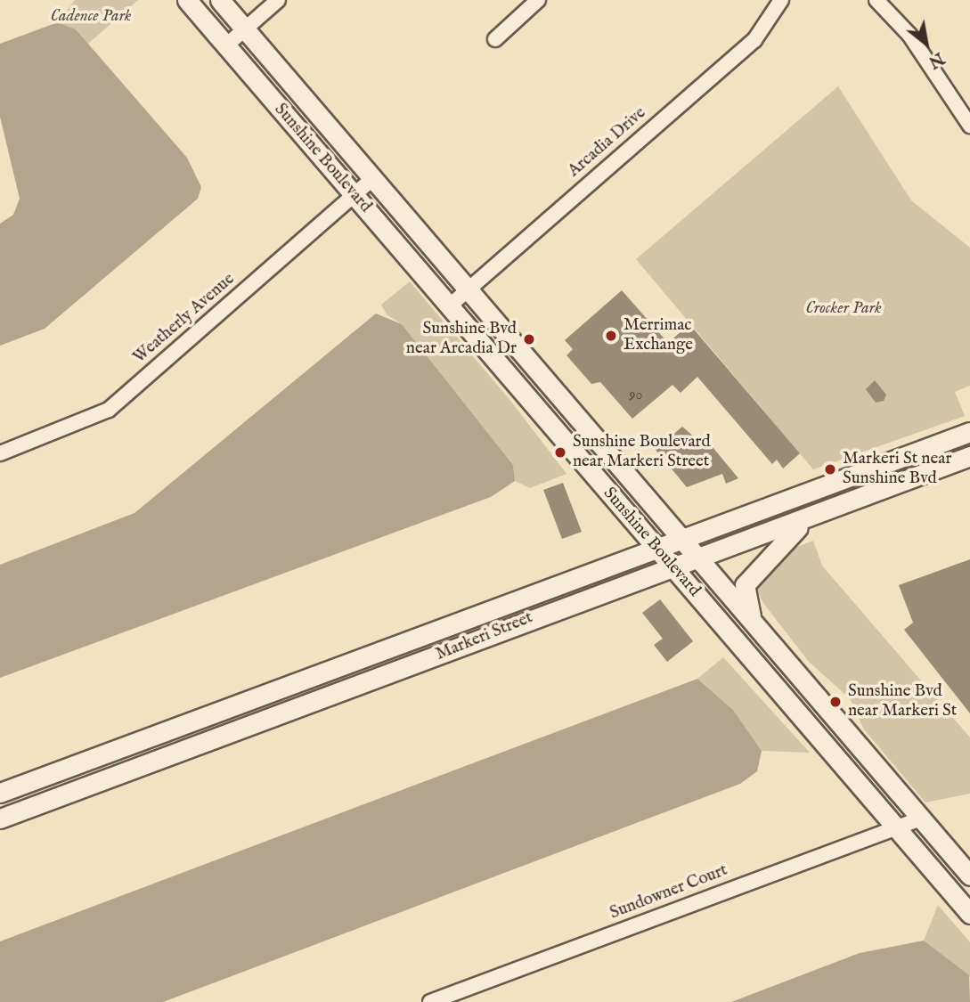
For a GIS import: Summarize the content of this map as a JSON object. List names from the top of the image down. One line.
{"streets":{"main road":["Sunshine Boulevard","Markeri Street"],"street":["Arcadia Drive","Weatherly Avenue","Sundowner Court"]},"crossings":[["Arcadia Drive","Sunshine Boulevard"],["Sunshine Boulevard","Weatherly Avenue"],["Sunshine Boulevard","Markeri Street"],["Sunshine Boulevard","Sundowner Court"]],"parks":["Cadence Park","Crocker Park"],"places":["Merrimac Exchange","Sunshine Bvd near Arcadia Dr","Sunshine Boulevard near Markeri Street","Markeri St near Sunshine Bvd","Sunshine Bvd near Markeri St"],"house_numbers":["90"],"north":"bottom right"}
